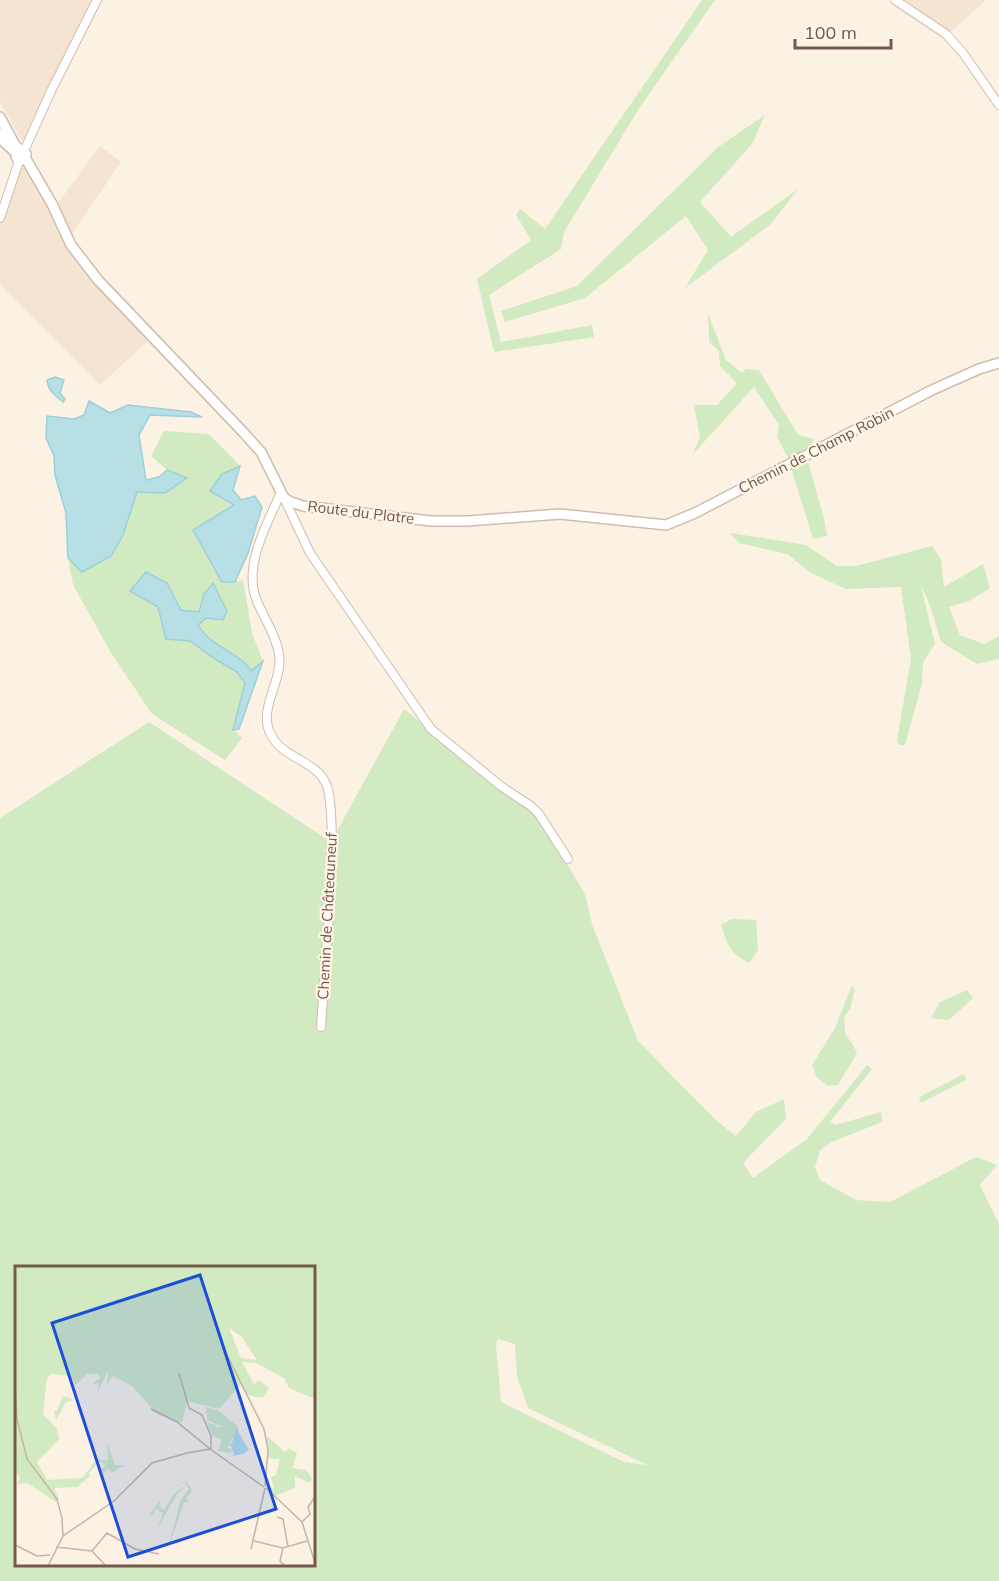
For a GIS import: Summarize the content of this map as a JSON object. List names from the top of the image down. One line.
{"streets":{"street":["Chemin de Champ Robin","Route du Platre","Chemin de Châteauneuf"]},"crossings":[["Chemin de Champ Robin","Route du Platre"],["Route du Platre","Chemin de Châteauneuf"]],"scale_bar":"100 m"}
